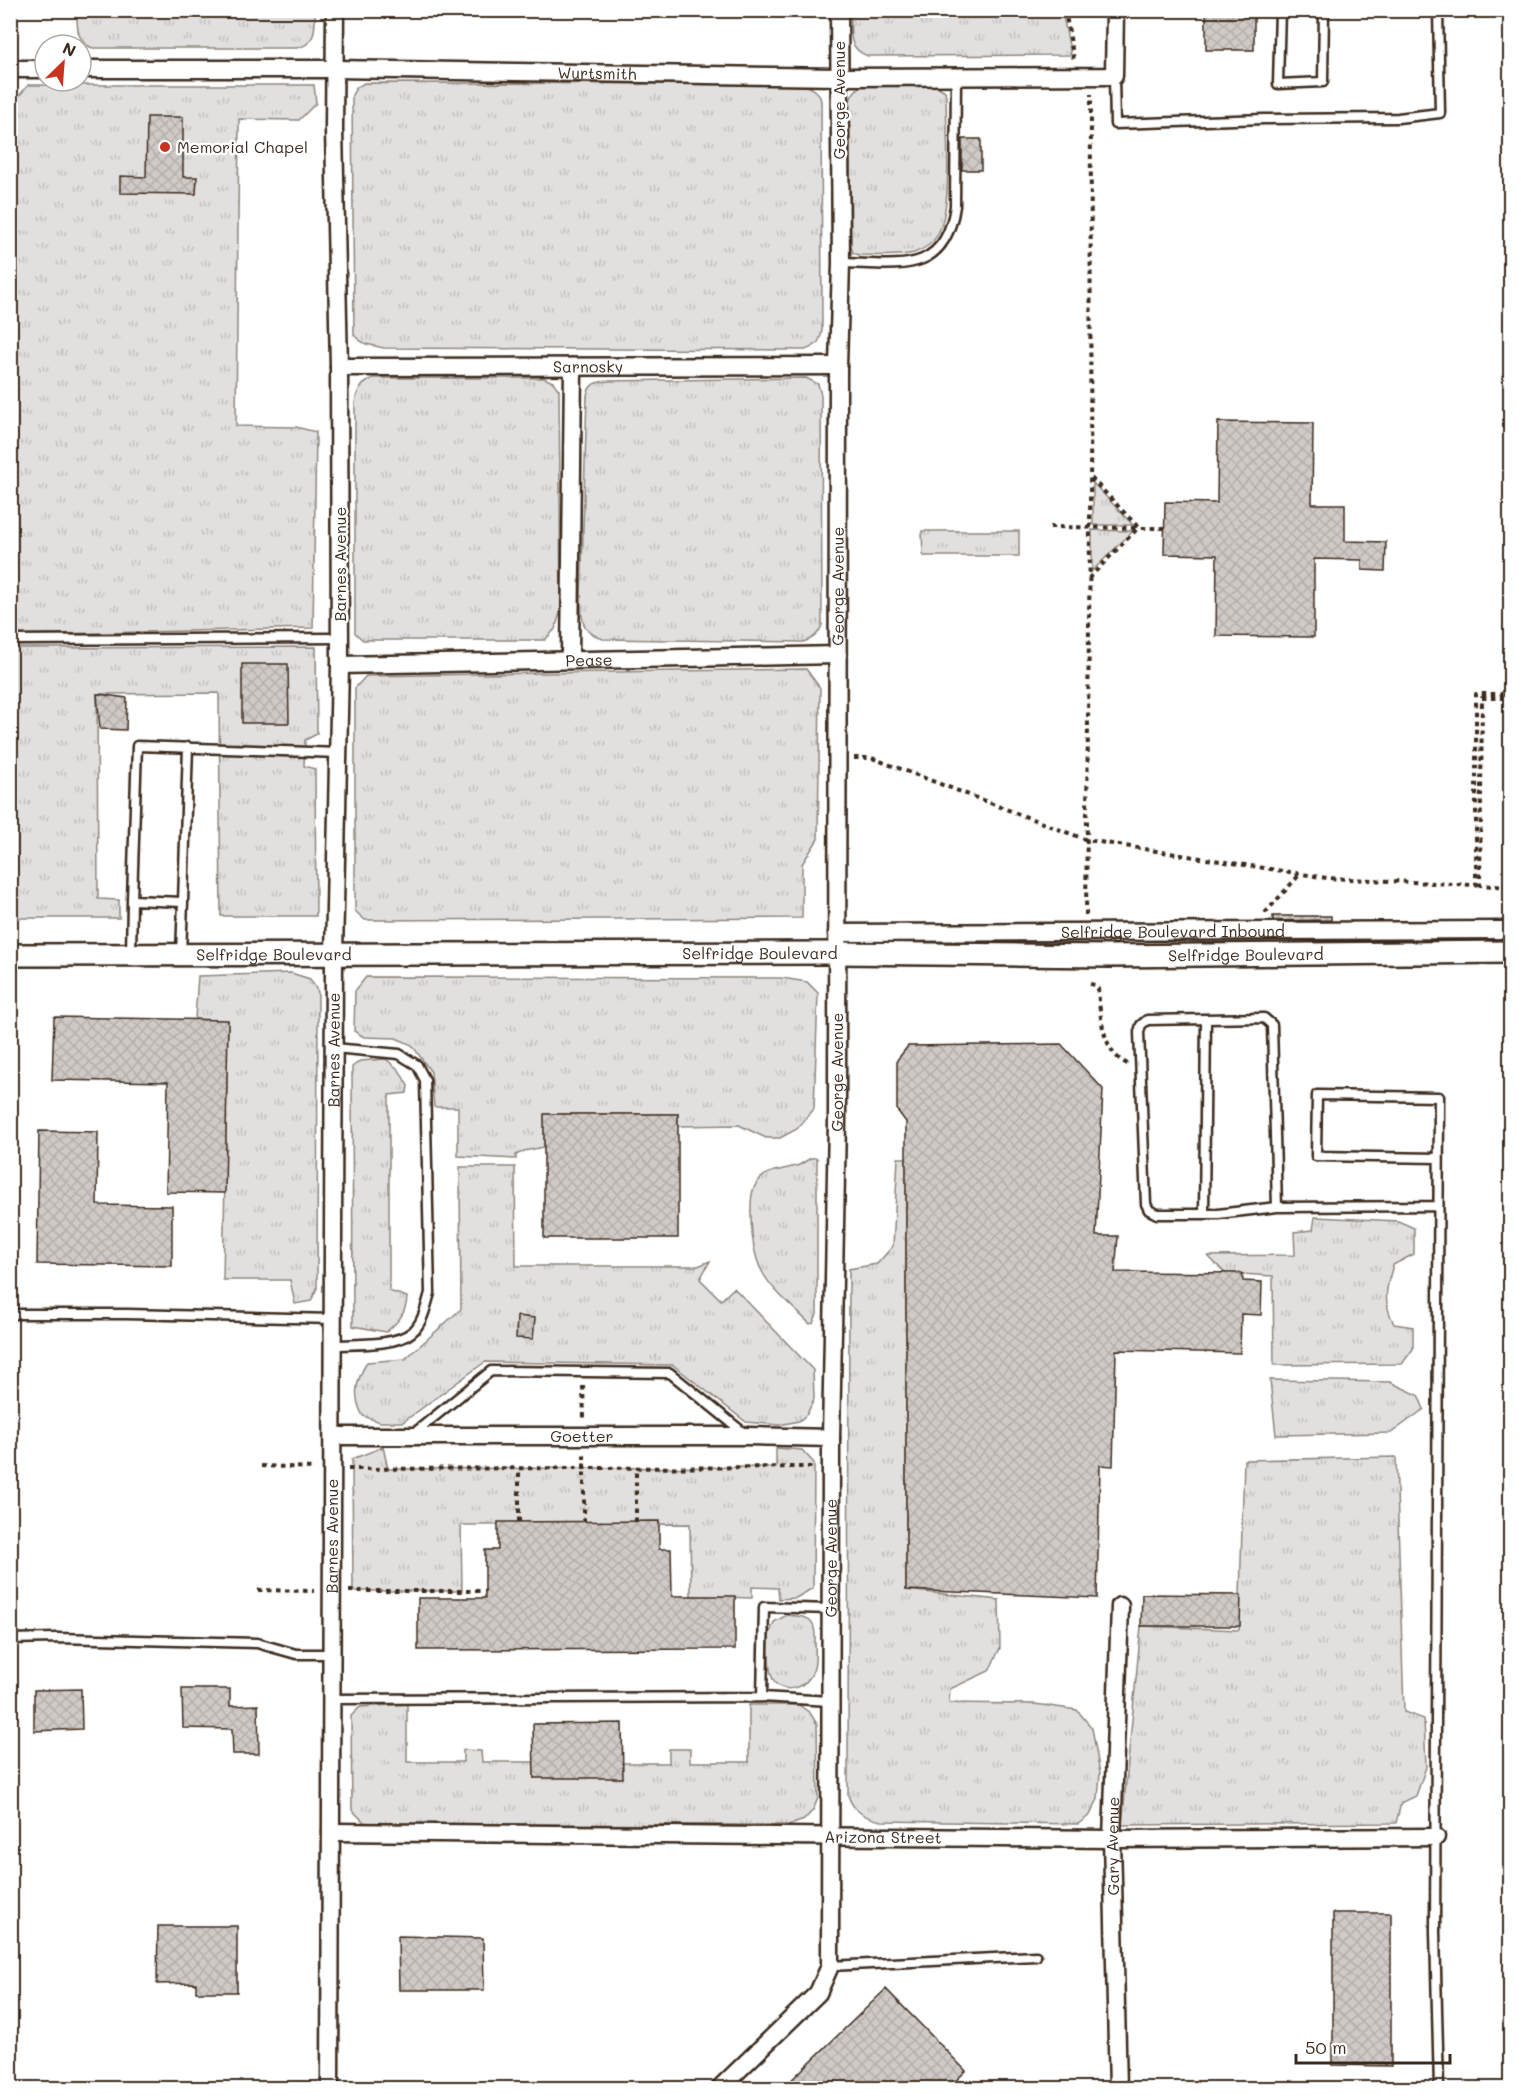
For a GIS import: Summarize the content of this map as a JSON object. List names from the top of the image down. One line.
{"streets":{"street":["Wurtsmith","George Avenue","Sarnosky","Barnes Avenue","Pease","Selfridge Boulevard Inbound","Selfridge Boulevard","Goetter","Arizona Street","Gary Avenue"]},"crossings":[["Wurtsmith","George Avenue"],["Wurtsmith","Barnes Avenue"],["George Avenue","Sarnosky"],["George Avenue","Pease"],["George Avenue","Selfridge Boulevard Inbound"],["George Avenue","Selfridge Boulevard"],["George Avenue","Goetter"],["George Avenue","Arizona Street"],["Sarnosky","Barnes Avenue"],["Barnes Avenue","Pease"],["Barnes Avenue","Selfridge Boulevard"],["Barnes Avenue","Goetter"],["Barnes Avenue","Arizona Street"],["Selfridge Boulevard Inbound","Selfridge Boulevard"],["Arizona Street","Gary Avenue"]],"places":["Memorial Chapel"],"scale_bar":"50 m","north":"top right"}
